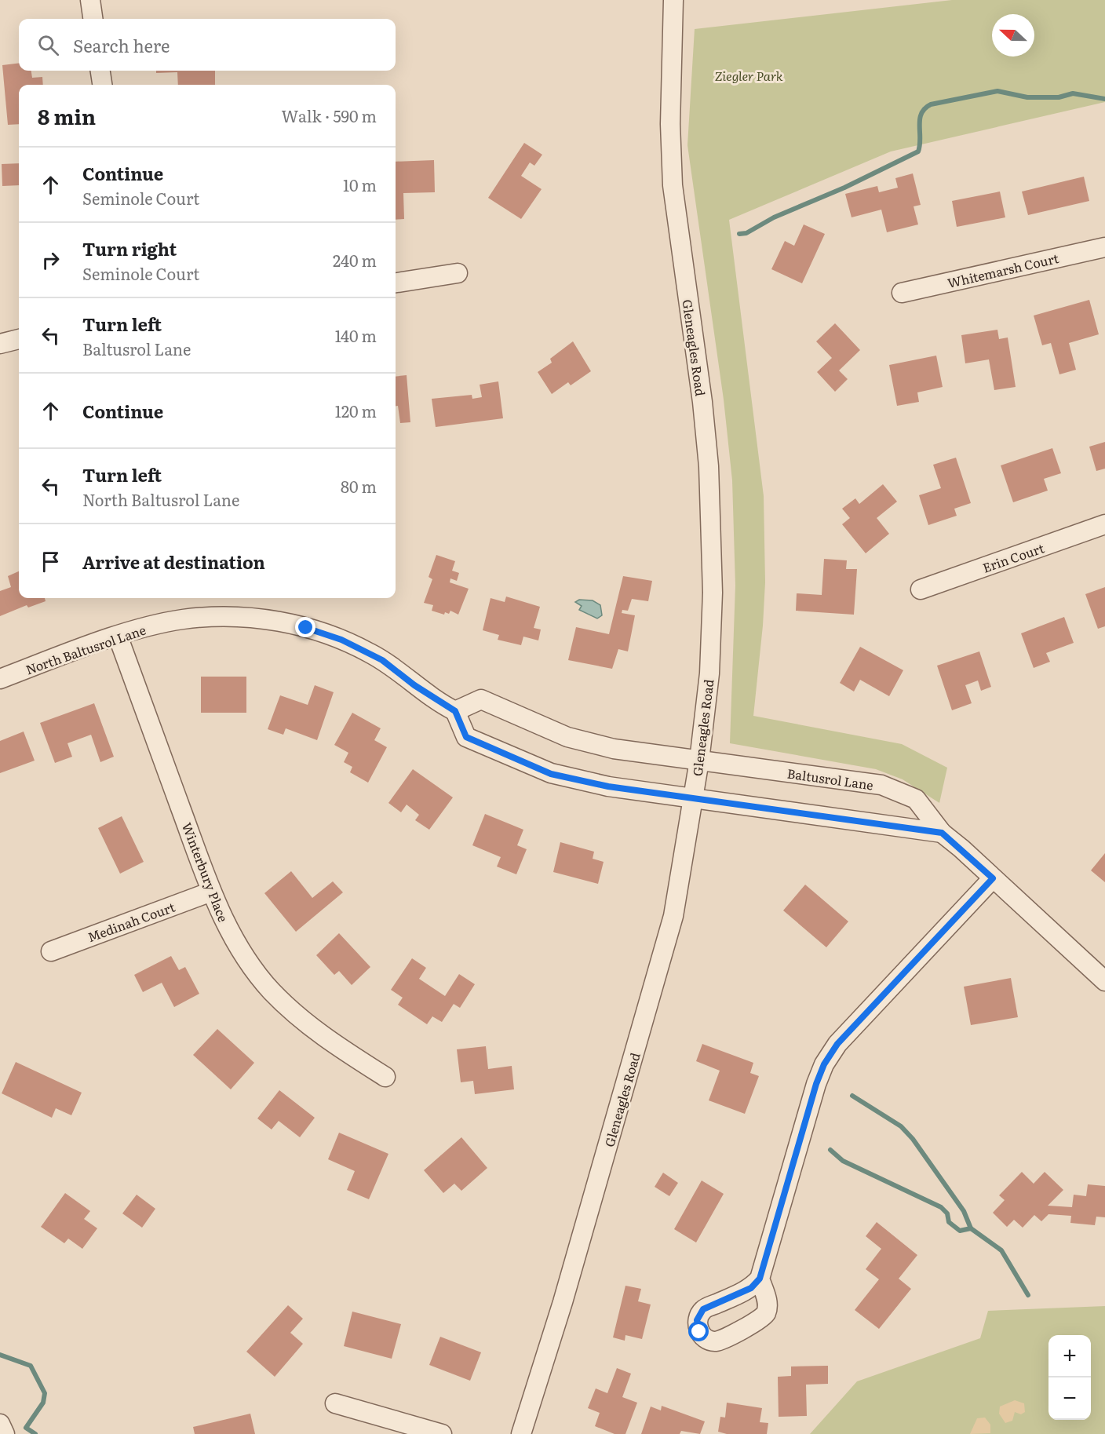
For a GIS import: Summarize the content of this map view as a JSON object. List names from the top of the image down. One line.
{"streets":{"street":["Whitemarsh Court","Gleneagles Road","Erin Court","North Baltusrol Lane","Baltusrol Lane","Winterbury Place","Medinah Court"]},"crossings":[["Gleneagles Road","Baltusrol Lane"],["North Baltusrol Lane","Winterbury Place"],["Winterbury Place","Medinah Court"]],"parks":["Ziegler Park"],"north":"left","page":{"search":"Search here","heading":["8 min","Walk · 590 m"],"list":[["Continue","Seminole Court","10 m"],["Turn right","Seminole Court","240 m"],["Turn left","Baltusrol Lane","140 m"],["Continue","120 m"],["Turn left","North Baltusrol Lane","80 m"],"Arrive at destination"],"map_buttons":["+","−"]}}
